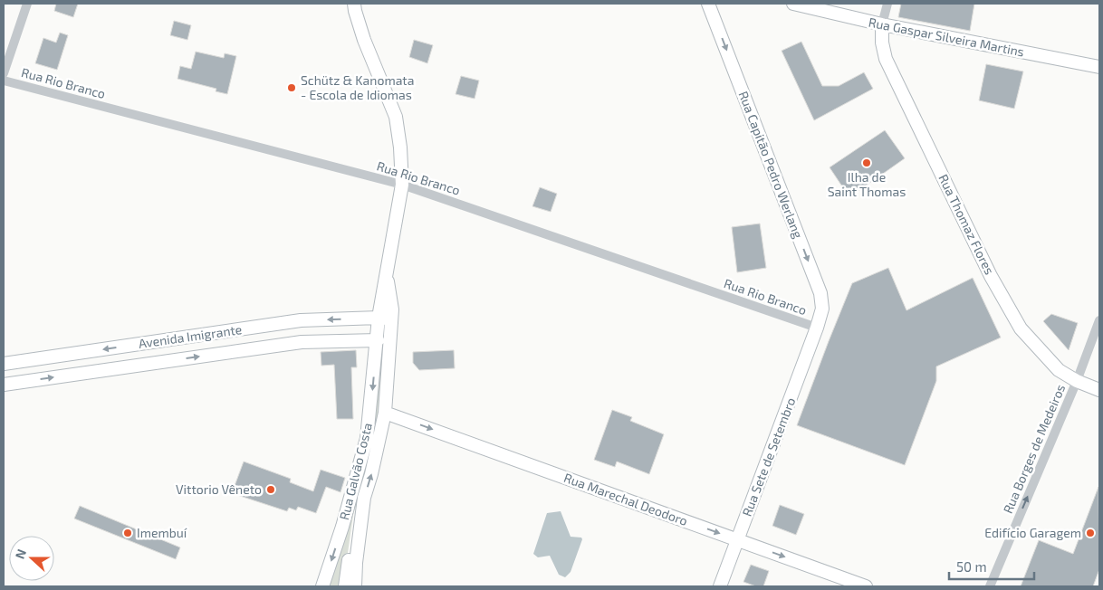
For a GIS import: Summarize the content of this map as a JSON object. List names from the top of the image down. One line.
{"streets":{"street":["Rua Gaspar Silveira Martins","Rua Rio Branco","Rua Capitão Pedro Werlang","Rua Thomaz Flores","Avenida Imigrante","Rua Borges de Medeiros","Rua Sete de Setembro","Rua Galvão Costa","Rua Marechal Deodoro"]},"crossings":[["Rua Gaspar Silveira Martins","Rua Thomaz Flores"],["Rua Rio Branco","Rua Capitão Pedro Werlang"],["Rua Rio Branco","Rua Sete de Setembro"],["Rua Rio Branco","Rua Galvão Costa"],["Rua Capitão Pedro Werlang","Rua Sete de Setembro"],["Rua Thomaz Flores","Rua Borges de Medeiros"],["Avenida Imigrante","Rua Galvão Costa"],["Rua Sete de Setembro","Rua Marechal Deodoro"],["Rua Galvão Costa","Rua Marechal Deodoro"]],"one_way":["Rua Capitão Pedro Werlang","Rua Borges de Medeiros","Rua Marechal Deodoro"],"places":["Schütz & Kanomata - Escola de Idiomas","Ilha de Saint Thomas","Vittorio Vêneto","Imembuí","Edifício Garagem"],"scale_bar":"50 m","north":"left"}
